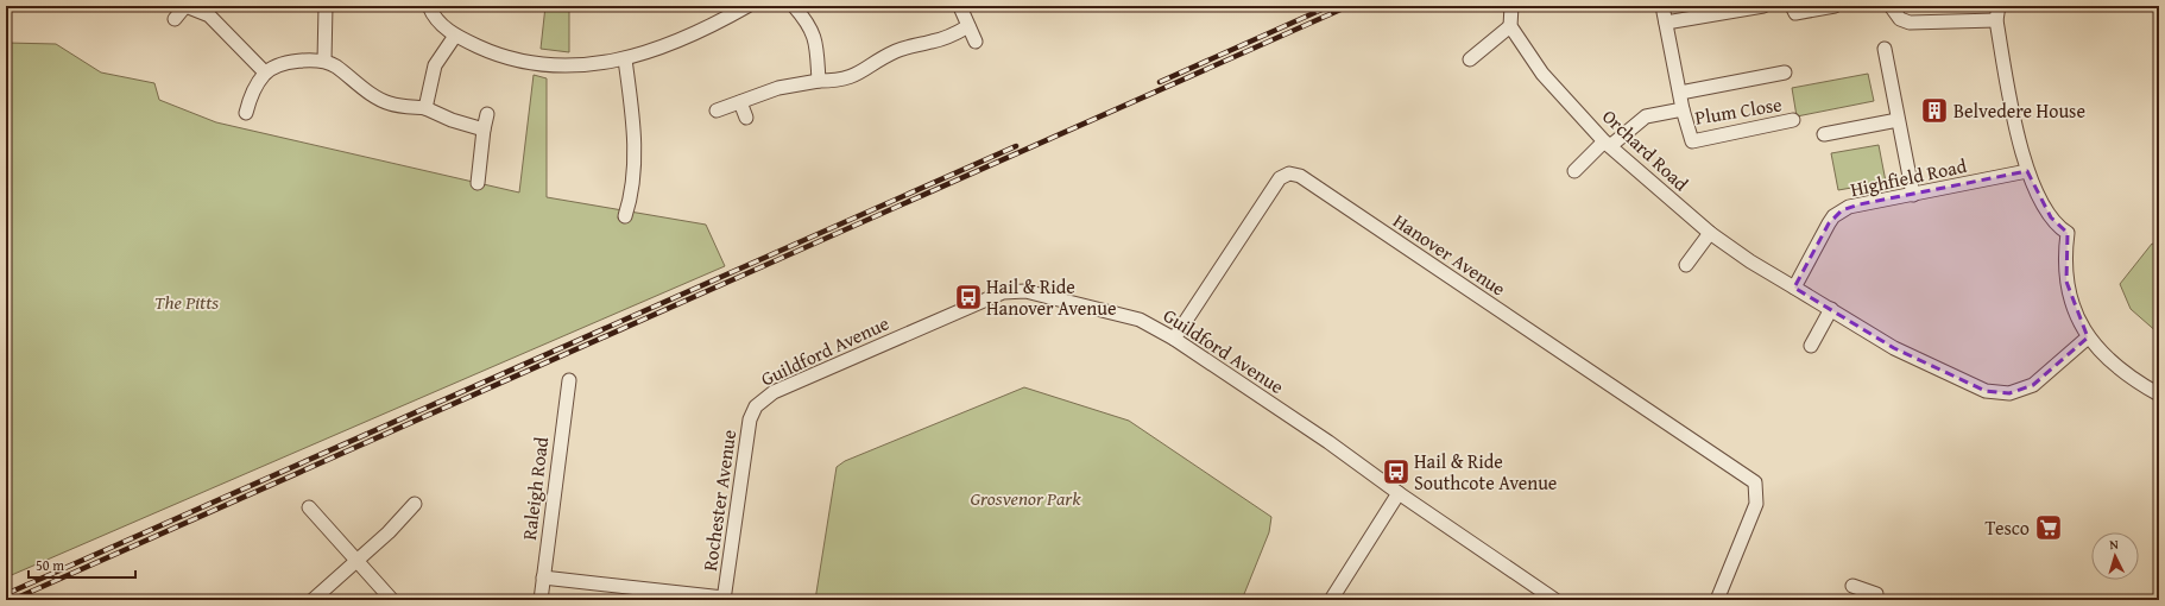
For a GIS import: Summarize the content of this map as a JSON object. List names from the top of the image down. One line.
{"streets":{"street":["Plum Close","Orchard Road","Highfield Road","Hanover Avenue","Guildford Avenue","Raleigh Road","Rochester Avenue"]},"crossings":[["Orchard Road","Highfield Road"],["Hanover Avenue","Guildford Avenue"],["Guildford Avenue","Rochester Avenue"]],"parks":["The Pitts","Grosvenor Park"],"places":{"building":["Belvedere House"],"bus stop":["Hail & Ride Hanover Avenue","Hail & Ride Southcote Avenue"],"supermarket":["Tesco"]},"scale_bar":"50 m","north":"top"}
